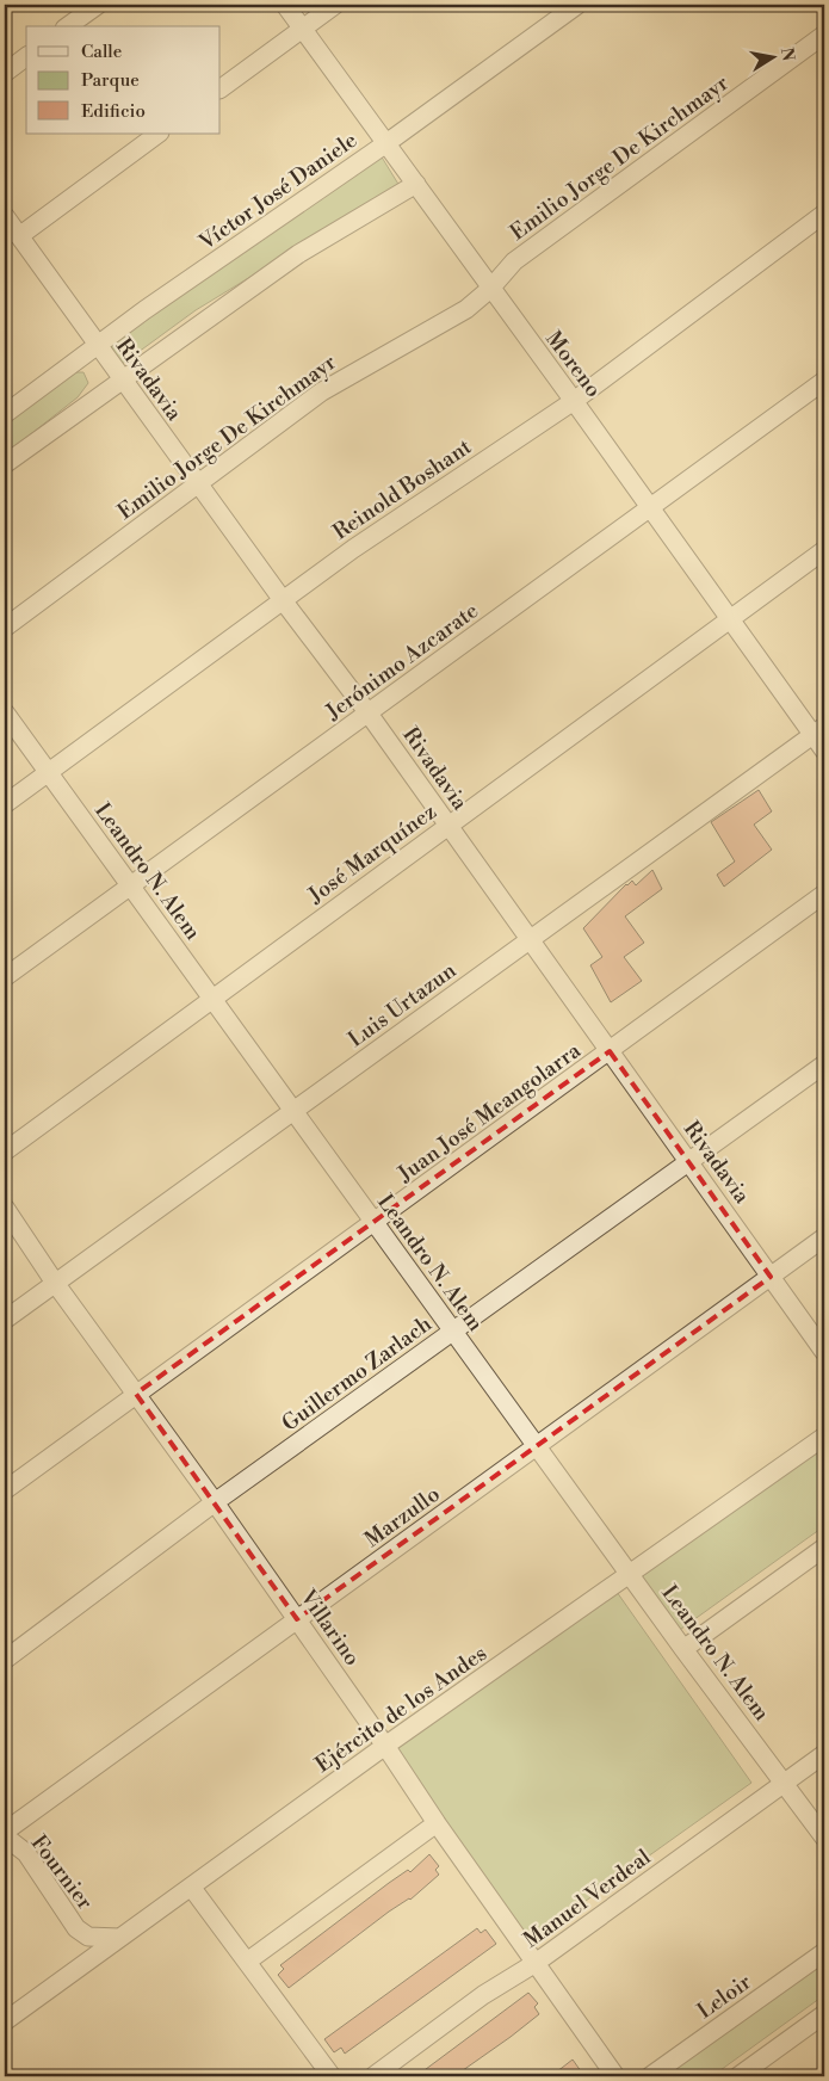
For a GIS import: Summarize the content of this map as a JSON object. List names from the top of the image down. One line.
{"streets":{"street":["Emilio Jorge De Kirchmayr","Víctor José Daniele","Moreno","Rivadavia","Reinold Boshant","Jerónimo Azcarate","José Marquínez","Leandro N. Alem","Luis Urtazun","Juan José Meangolarra","Guillermo Zarlach","Marzullo","Villarino","Ejército de los Andes","Fournier","Manuel Verdeal","Leloir"]},"crossings":[["Emilio Jorge De Kirchmayr","Moreno"],["Emilio Jorge De Kirchmayr","Rivadavia"],["Víctor José Daniele","Moreno"],["Víctor José Daniele","Rivadavia"],["Moreno","Reinold Boshant"],["Moreno","Jerónimo Azcarate"],["Moreno","José Marquínez"],["Moreno","Luis Urtazun"],["Rivadavia","Reinold Boshant"],["Rivadavia","Jerónimo Azcarate"],["Rivadavia","José Marquínez"],["Rivadavia","Luis Urtazun"],["Rivadavia","Juan José Meangolarra"],["Rivadavia","Guillermo Zarlach"],["Rivadavia","Marzullo"],["Reinold Boshant","Leandro N. Alem"],["Jerónimo Azcarate","Leandro N. Alem"],["José Marquínez","Leandro N. Alem"],["Leandro N. Alem","Luis Urtazun"],["Leandro N. Alem","Juan José Meangolarra"],["Leandro N. Alem","Guillermo Zarlach"],["Leandro N. Alem","Marzullo"],["Leandro N. Alem","Ejército de los Andes"],["Leandro N. Alem","Manuel Verdeal"],["Luis Urtazun","Villarino"],["Juan José Meangolarra","Villarino"],["Guillermo Zarlach","Villarino"],["Marzullo","Villarino"],["Marzullo","Fournier"],["Villarino","Ejército de los Andes"],["Villarino","Manuel Verdeal"],["Ejército de los Andes","Fournier"]],"legend":["Calle","Parque","Edificio"],"north":"right"}
